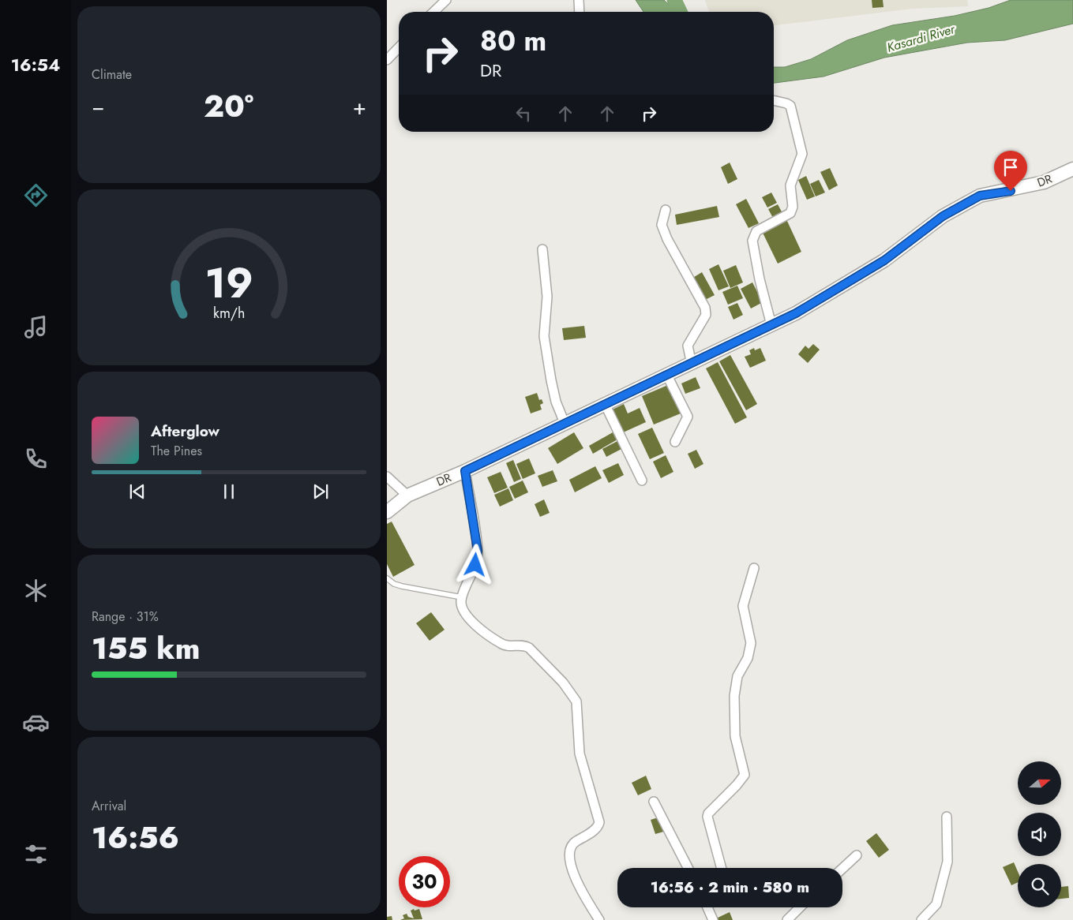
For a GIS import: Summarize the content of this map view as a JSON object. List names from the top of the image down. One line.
{"streets":{"street":["DR"]},"water":["Kasardi River"],"north":"right","page":{"tabs":"16:54","tile":["Climate",["Range · 31%","155 km"],["Arrival","16:56"]],"turn":["80 m","DR"],"heat":["−","20°","+"],"song":["Afterglow","The Pines"],"limit":"30","trip":"16:56 · 2 min · 580 m","gauge":["19","km/h"]}}
